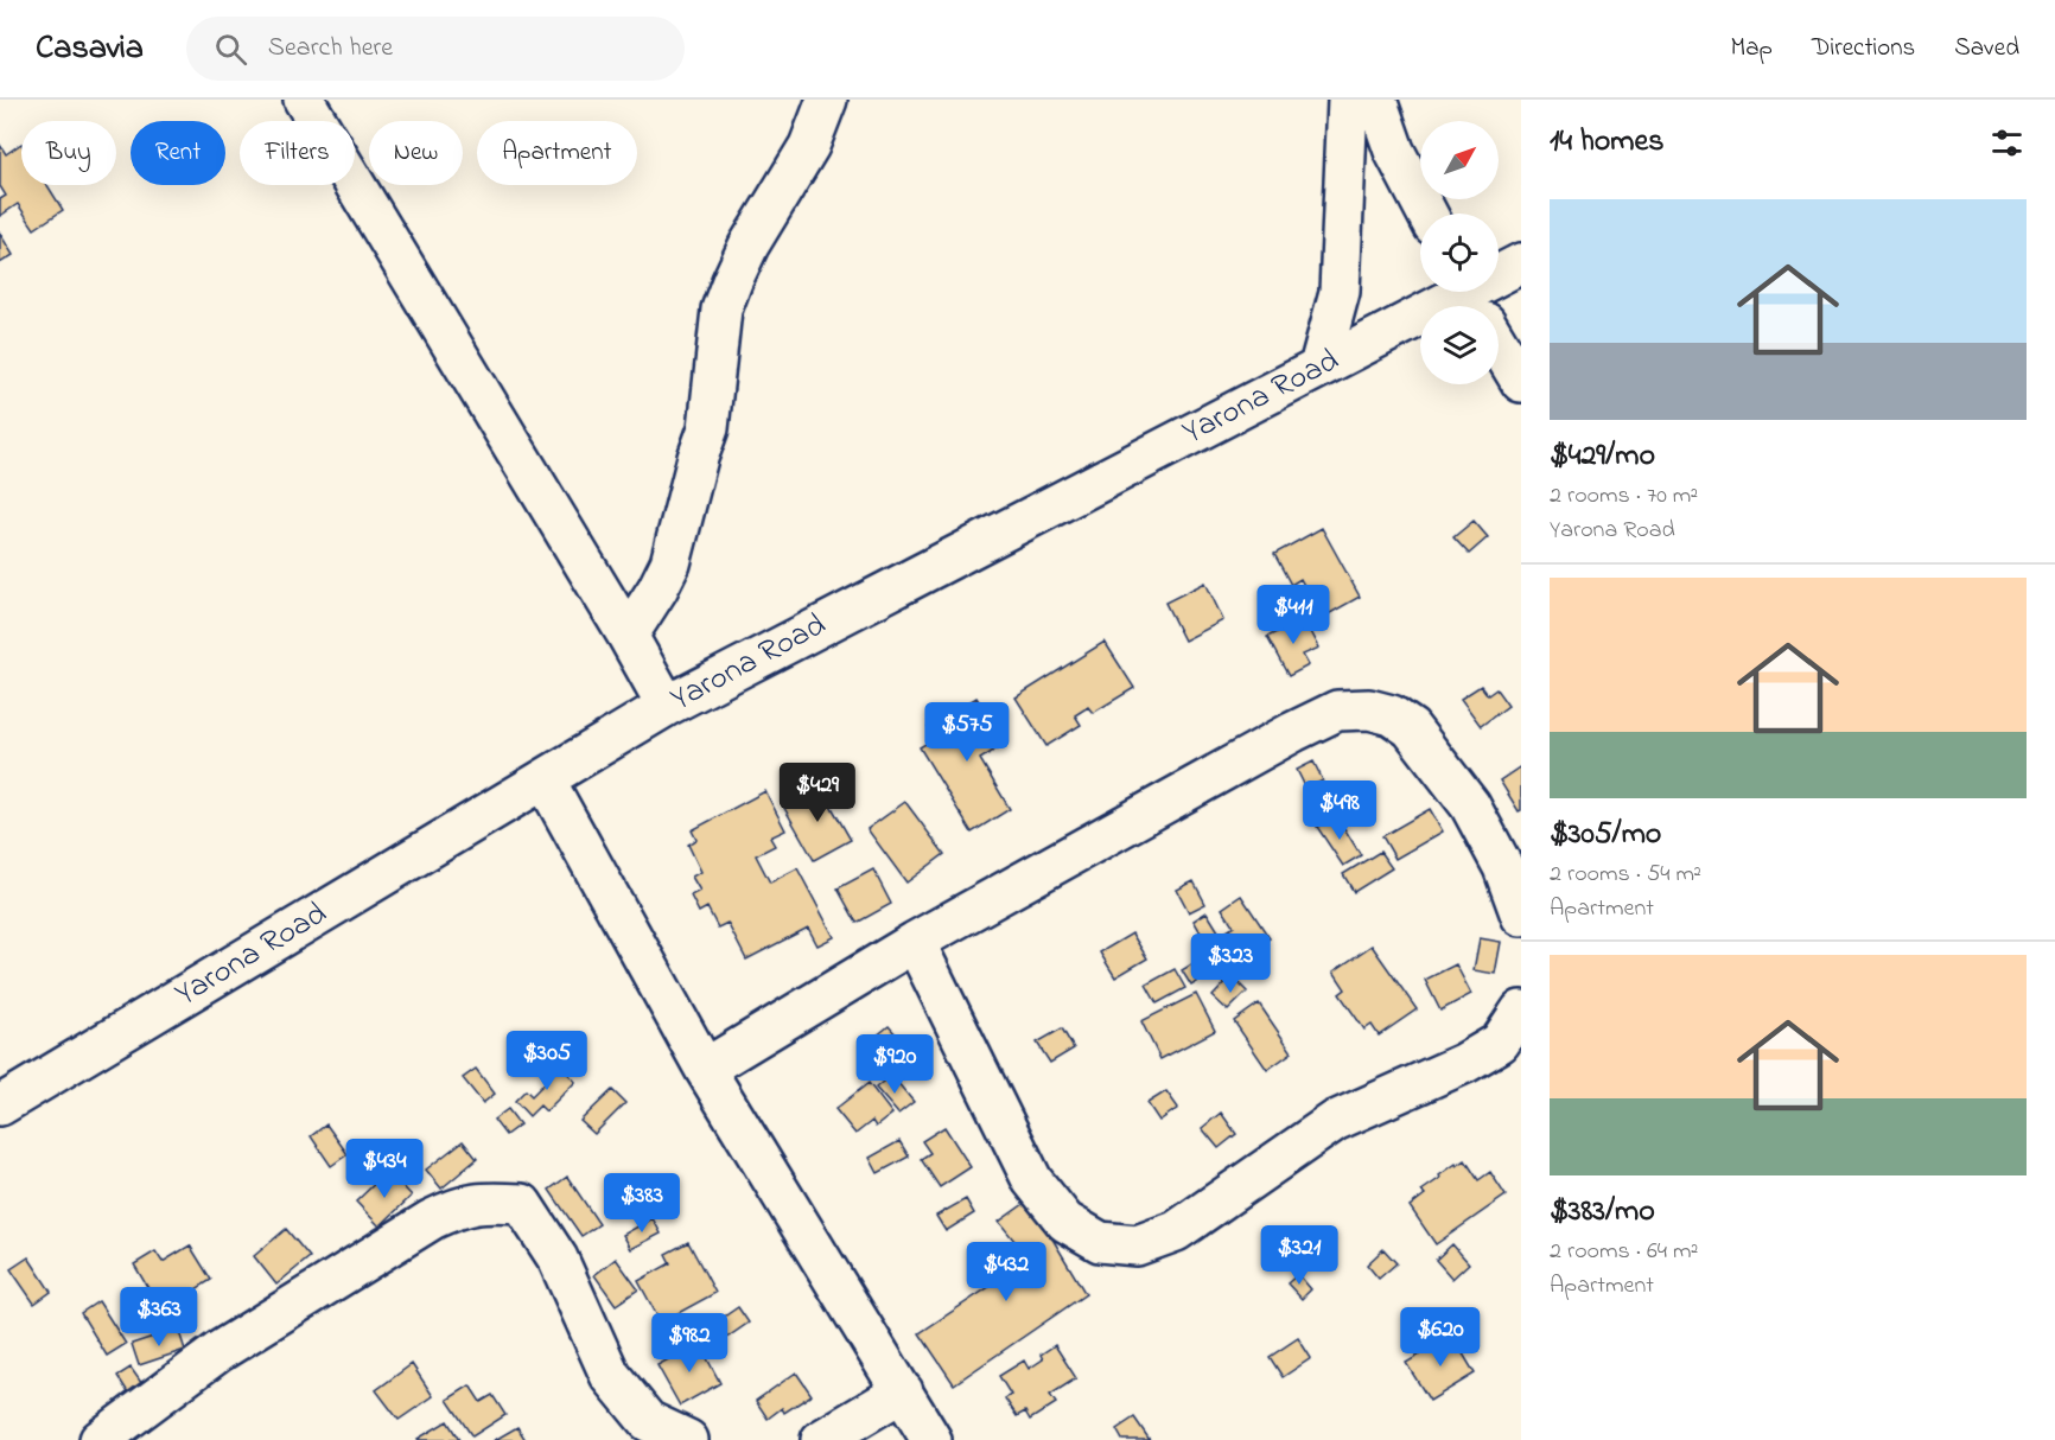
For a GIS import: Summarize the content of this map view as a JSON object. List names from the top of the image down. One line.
{"streets":{"street":["Yarona Road"]},"north":"top right","page":{"header":"Casavia","search":"Search here","nav":["Map","Directions","Saved"],"heading":"14 homes","chip":["Buy","Rent","Filters","New","Apartment"],"list":[{"name":"$429/mo","note":"2 rooms · 70 m² · Yarona Road"},{"name":"$305/mo","note":"2 rooms · 54 m² · Apartment"},{"name":"$383/mo","note":"2 rooms · 64 m² · Apartment"}],"price":["$411","$575","$429","$498","$323","$305","$920","$434","$383","$321","$432","$363","$620","$982"]}}
